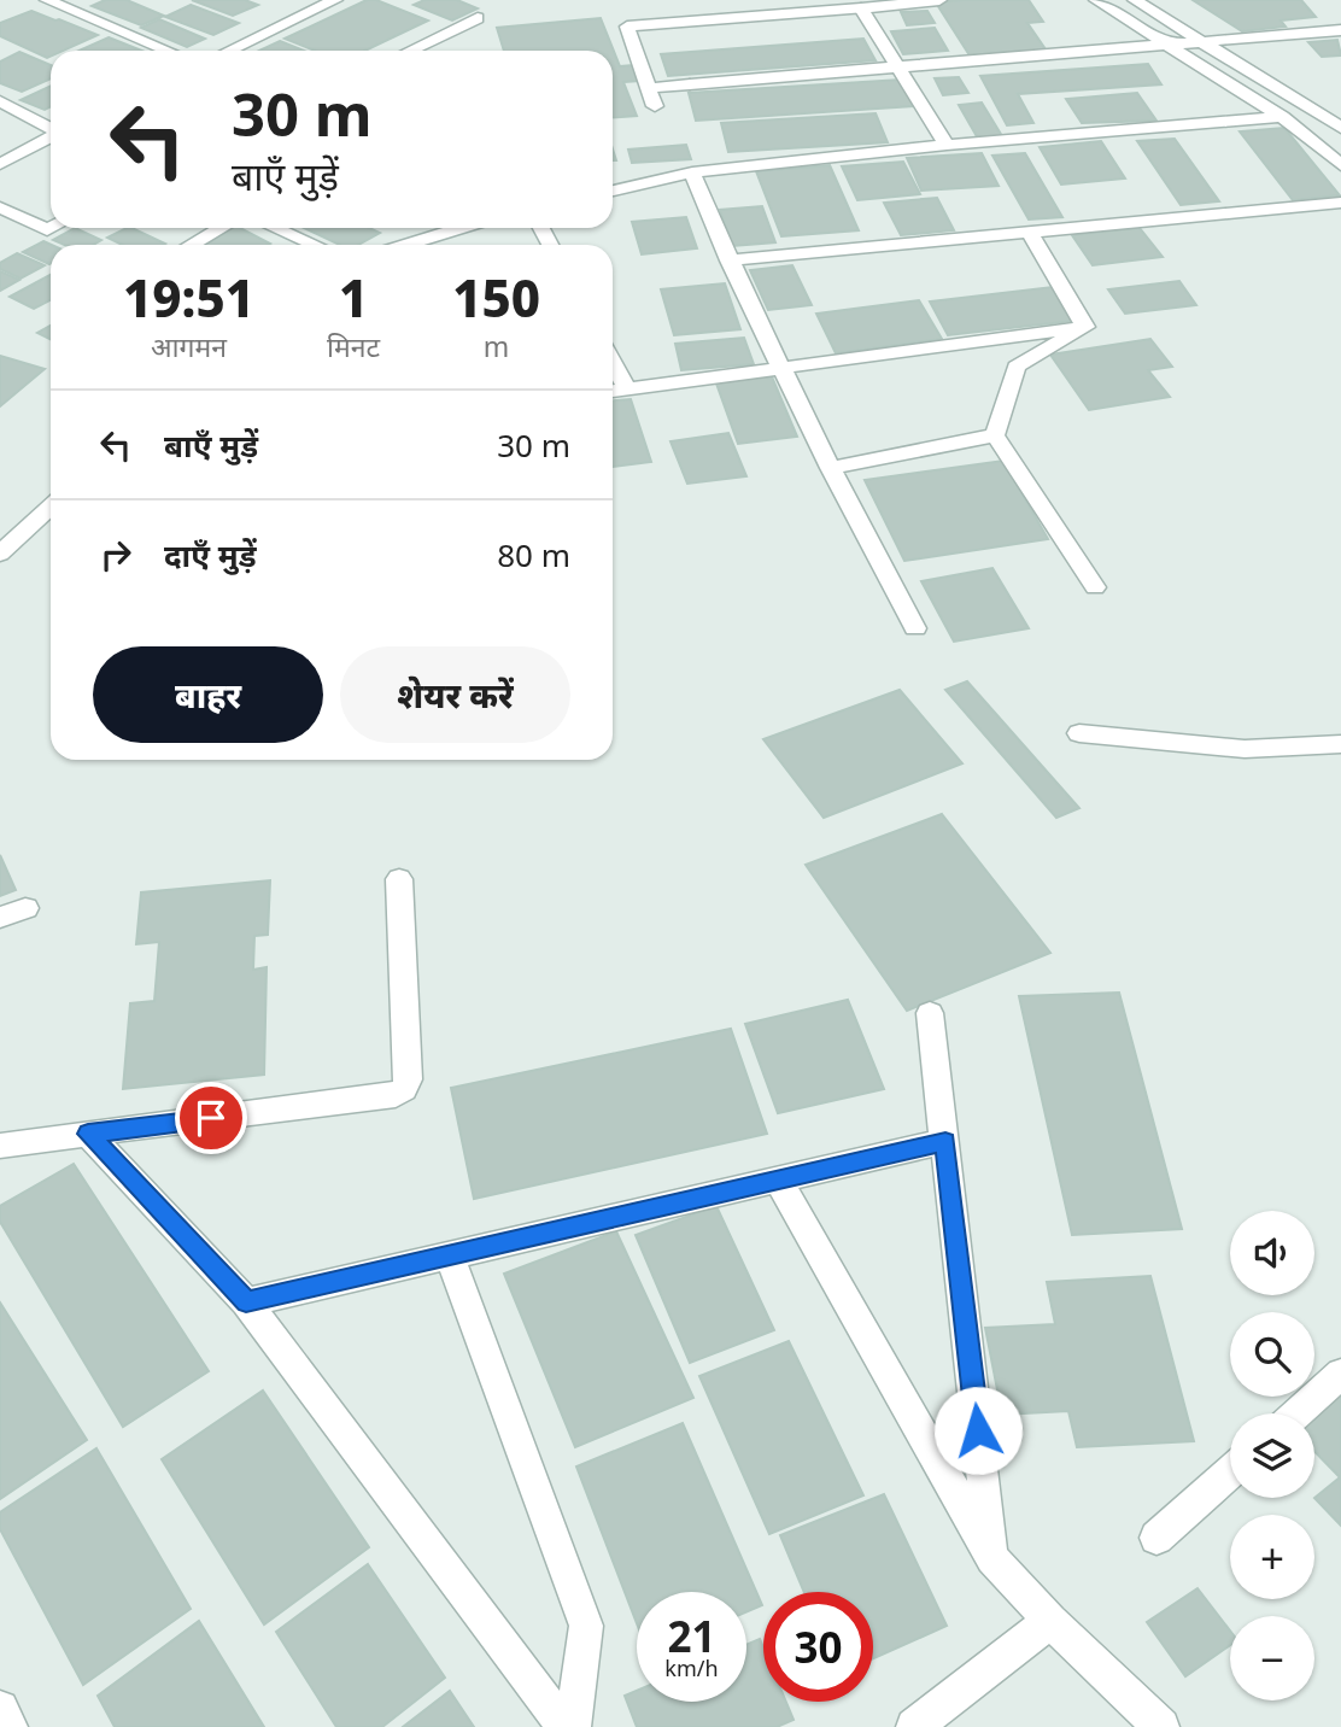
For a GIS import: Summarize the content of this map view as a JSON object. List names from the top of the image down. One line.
{"page":{"turn":["30 m","बाएँ मुड़ें"],"eta":["19:51","आगमन","1","मिनट","150","m"],"list":[{"name":"बाएँ मुड़ें","value":"30 m"},{"name":"दाएँ मुड़ें","value":"80 m"}],"buttons":["बाहर","शेयर करें"],"map_buttons":["+","−"],"speed":"21 km/h","limit":"30"}}
